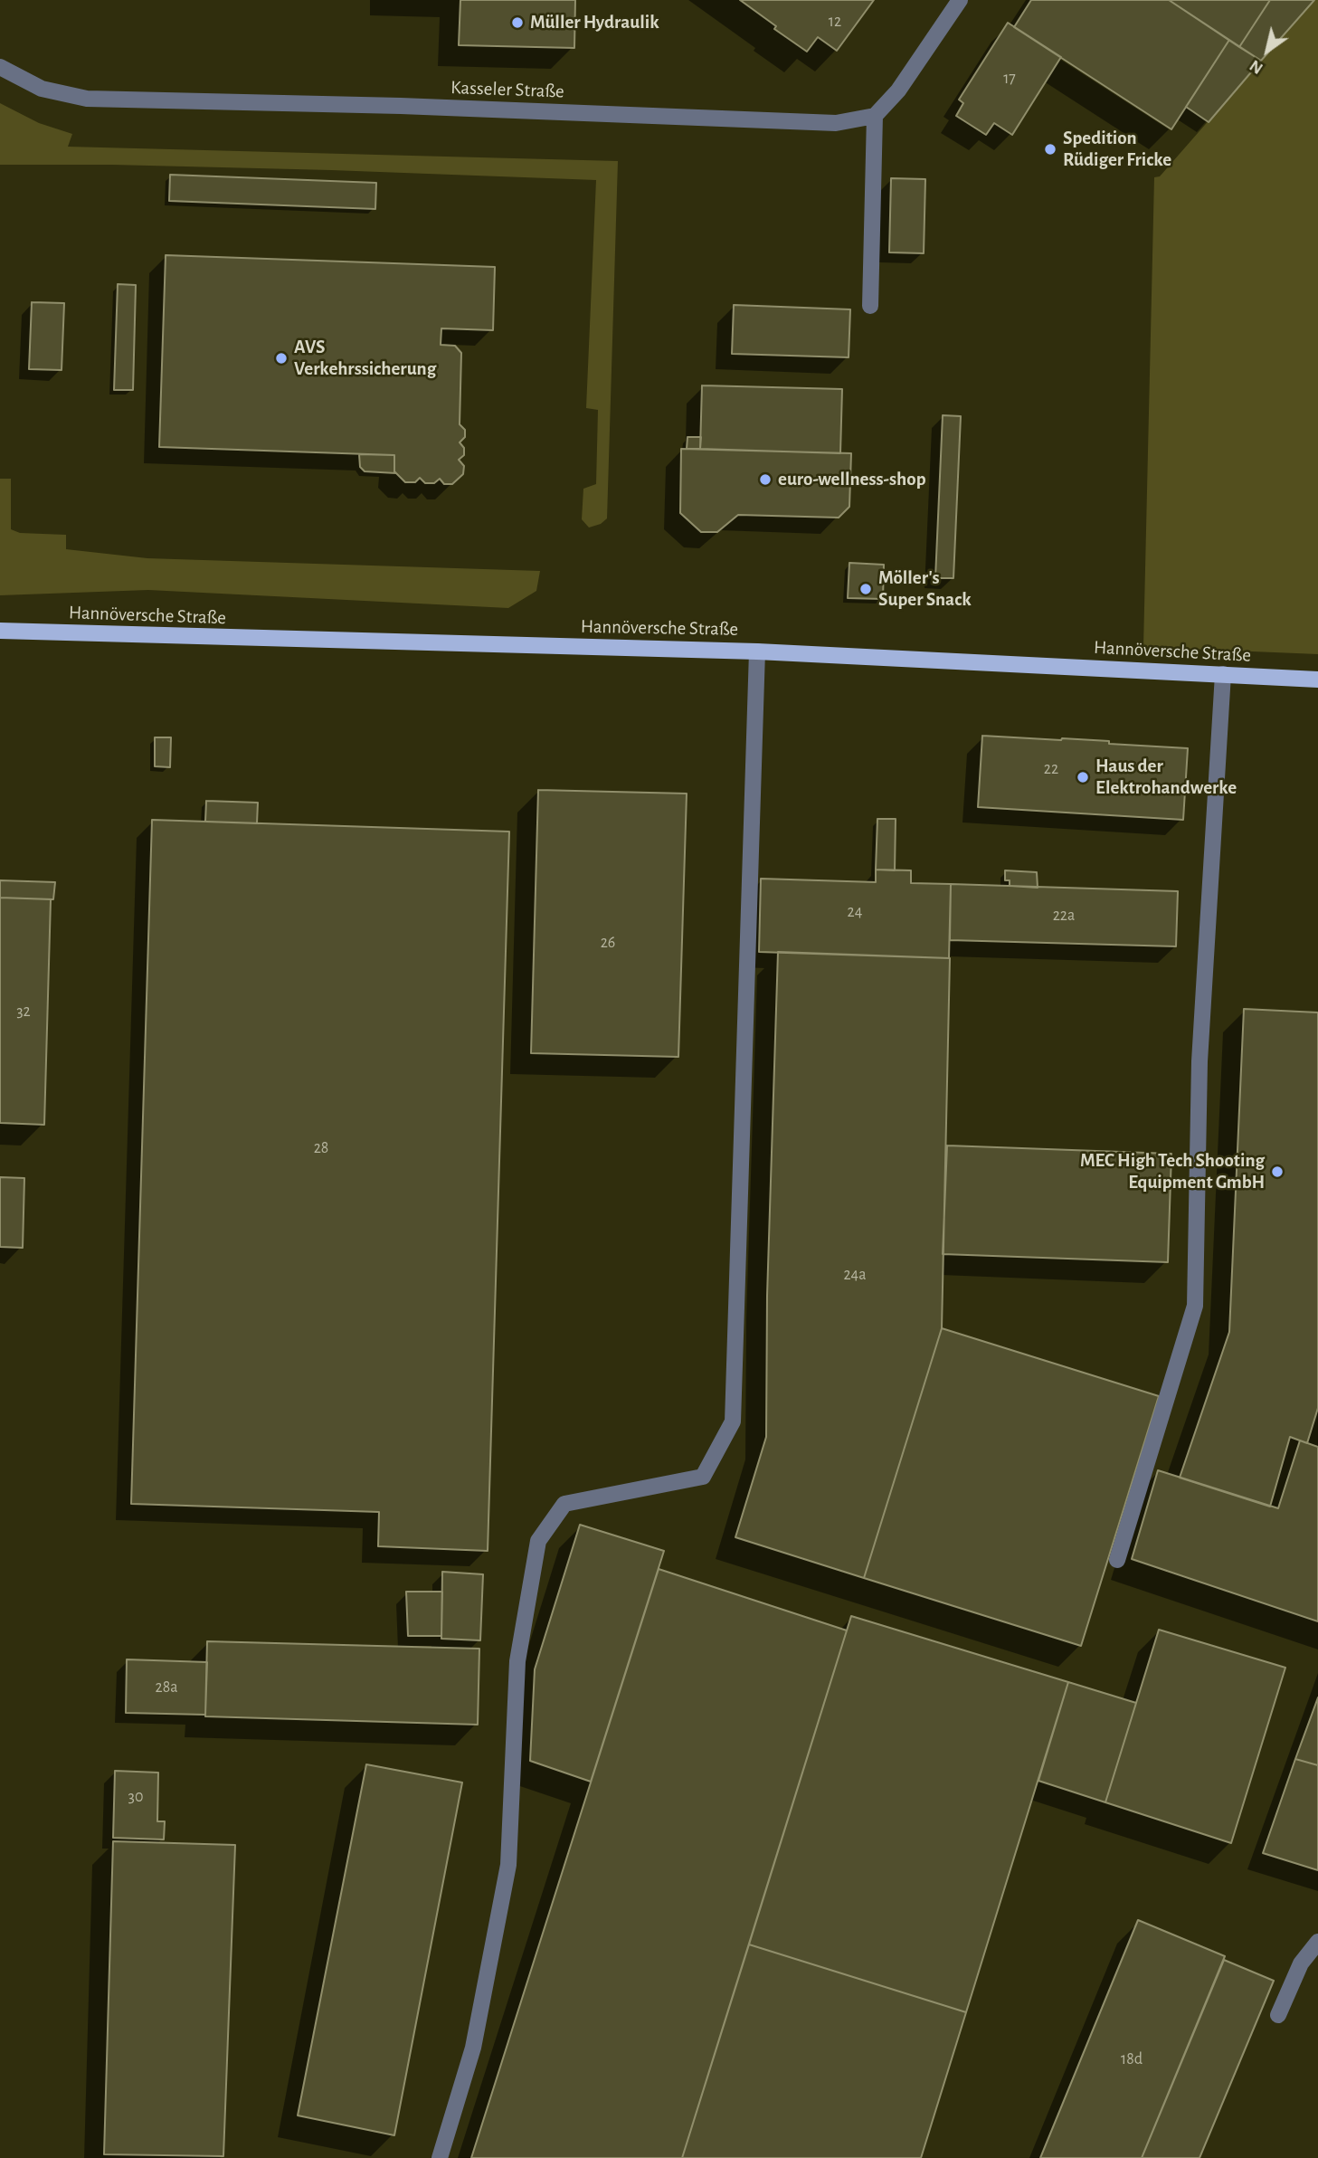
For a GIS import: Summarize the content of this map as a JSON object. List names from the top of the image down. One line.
{"streets":{"main road":["Hannöversche Straße"],"street":["Kasseler Straße"]},"places":["Müller Hydraulik","Spedition Rüdiger Fricke","AVS Verkehrssicherung","euro-wellness-shop","Möller's Super Snack","Haus der Elektrohandwerke","MEC High Tech Shooting Equipment GmbH"],"house_numbers":["12","17","22","24","22a","26","32","28","24a","28a","30","18d"],"north":"bottom left"}
